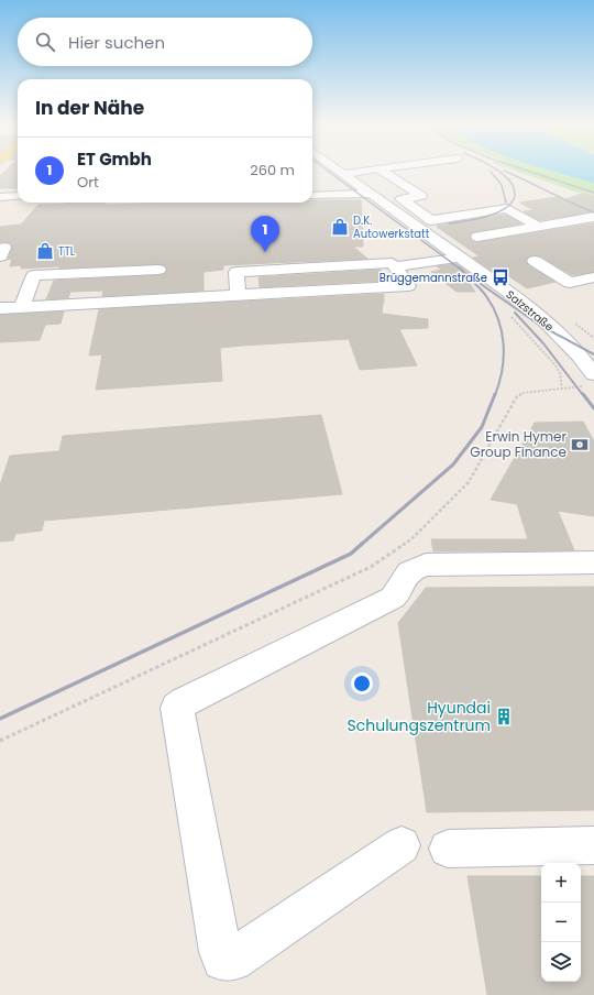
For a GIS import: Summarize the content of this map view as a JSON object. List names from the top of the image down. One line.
{"streets":{"street":["Salzstraße"]},"places":{"shop":["D.K. Autowerkstatt","TTL"],"bus stop":["Brüggemannstraße"],"bank":["Erwin Hymer Group Finance"],"building":["Hyundai Schulungszentrum"]},"page":{"search":"Hier suchen","heading":"In der Nähe","list":[{"mark":"1","name":"ET Gmbh","note":"Ort","value":"260 m"}],"pins":"1","map_buttons":["+","−"]}}
